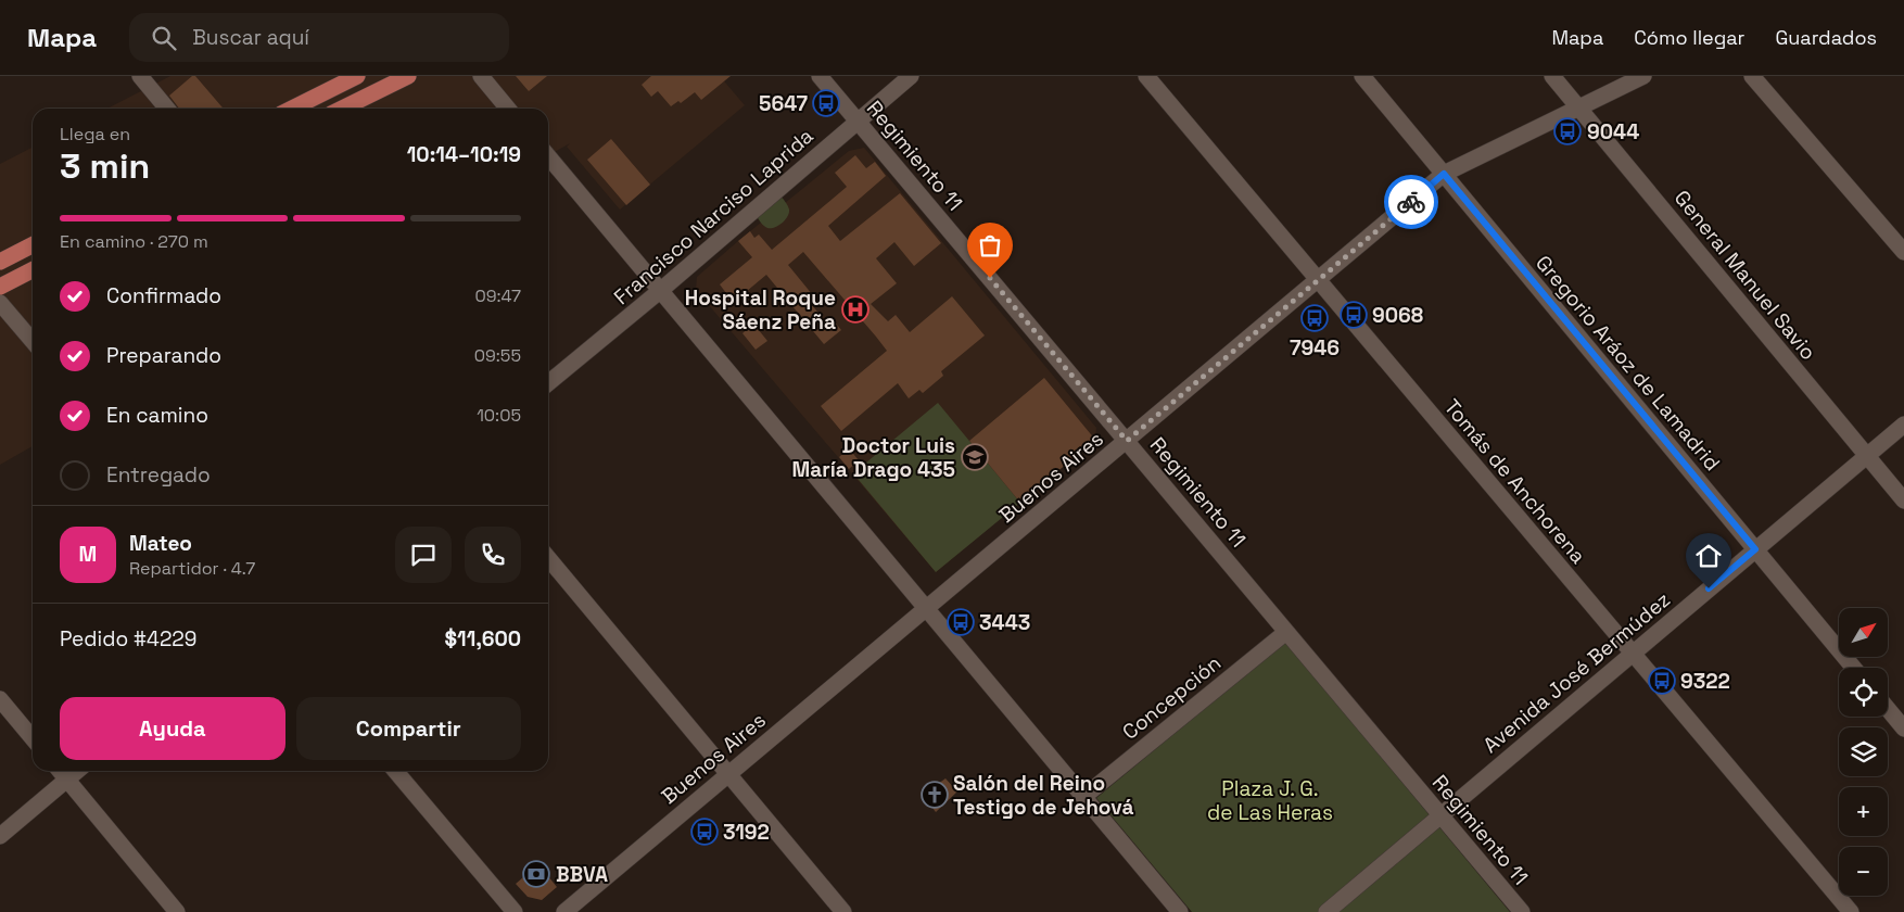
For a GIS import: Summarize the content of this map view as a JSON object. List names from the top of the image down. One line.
{"streets":{"street":["Regimiento 11","Francisco Narciso Laprida","General Manuel Savio","Gregorio Aráoz de Lamadrid","Buenos Aires","Tomás de Anchorena","Avenida José Bermúdez","Concepción"]},"crossings":[["Regimiento 11","Francisco Narciso Laprida"],["Regimiento 11","Buenos Aires"],["Regimiento 11","Avenida José Bermúdez"],["Regimiento 11","Concepción"],["General Manuel Savio","Buenos Aires"],["General Manuel Savio","Avenida José Bermúdez"],["Gregorio Aráoz de Lamadrid","Buenos Aires"],["Gregorio Aráoz de Lamadrid","Avenida José Bermúdez"],["Buenos Aires","Tomás de Anchorena"],["Tomás de Anchorena","Avenida José Bermúdez"]],"parks":["Plaza J. G. de Las Heras"],"places":{"bus stop":["5647","9044","9068","7946","3443","9322","3192"],"hospital":["Hospital Roque Sáenz Peña"],"school or university":["Doctor Luis María Drago 435"],"church":["Salón del Reino Testigo de Jehová"],"bank":["BBVA"]},"north":"top right","page":{"header":"Mapa","search":"Buscar aquí","nav":["Mapa","Cómo llegar","Guardados"],"heading":["3 min","Llega en","10:14–10:19"],"panel":["Mateo","Repartidor · 4.7","Pedido #4229","$11,600"],"bar":"En camino · 270 m","list":[["Confirmado","09:47"],["Preparando","09:55"],["En camino","10:05"],"Entregado"],"round":"M","map_buttons":["+","−"],"buttons":["Ayuda","Compartir"]}}
